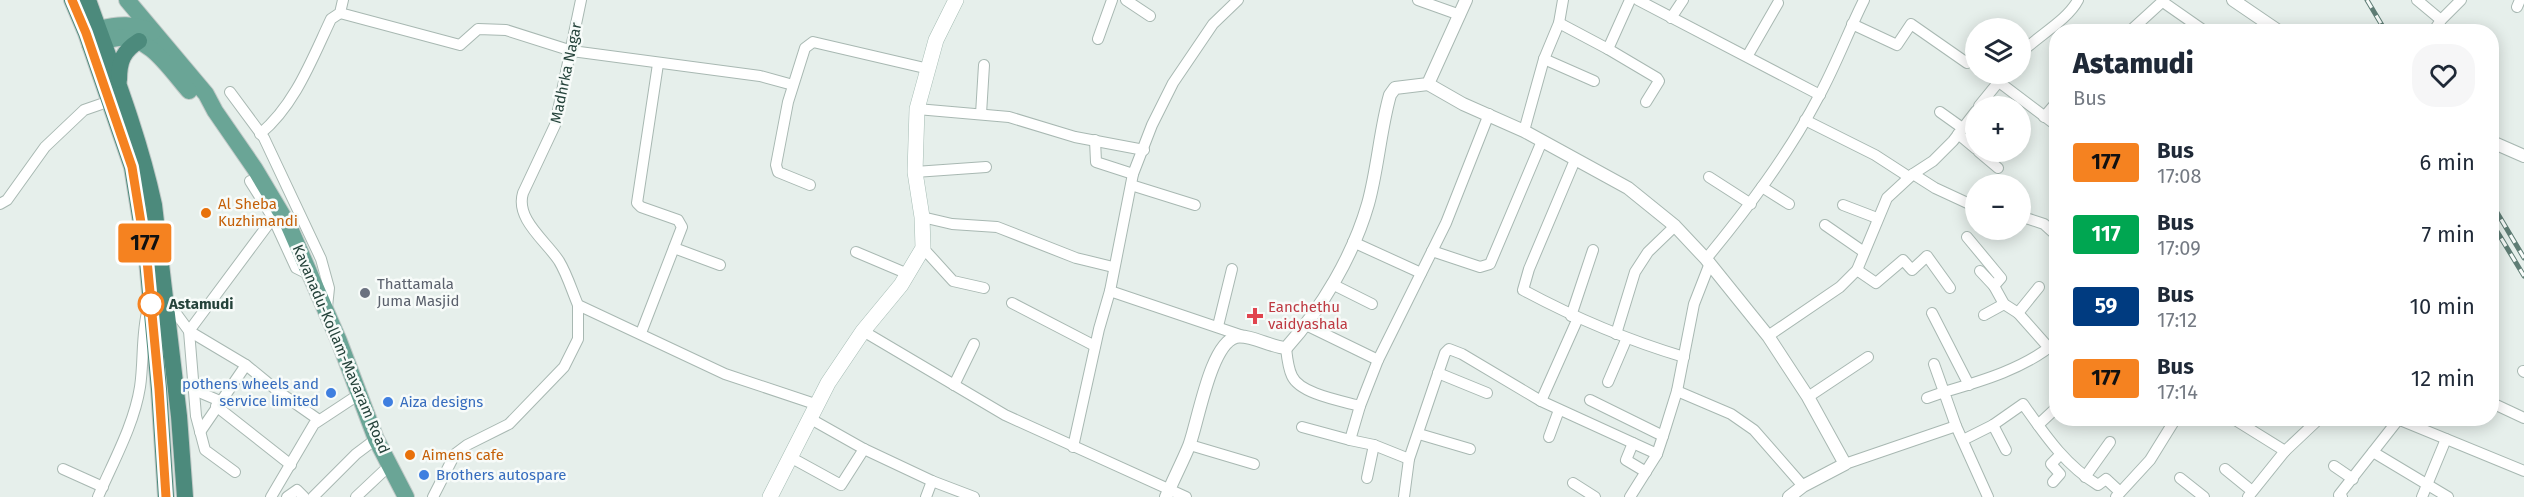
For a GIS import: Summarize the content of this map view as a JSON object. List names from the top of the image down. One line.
{"streets":{"main road":["Kavanadu-Kollam-Mavaram Road"],"street":["Madhrka Nagar"]},"places":{"other":["Al Sheba Kuzhimandi","Thattamala Juma Masjid","Astamudi","pothens wheels and service limited","Aiza designs","Aimens cafe","Brothers autospare"],"health":["Eanchethu vaidyashala"]},"lines":["bus line 177"],"page":{"on_map":"177","map_buttons":["+","−"],"heading":["Astamudi","Bus"],"list":[{"mark":"177","name":"Bus","note":"17:08","value":"6 min"},{"mark":"117","name":"Bus","note":"17:09","value":"7 min"},{"mark":"59","name":"Bus","note":"17:12","value":"10 min"},{"mark":"177","name":"Bus","note":"17:14","value":"12 min"}]}}
